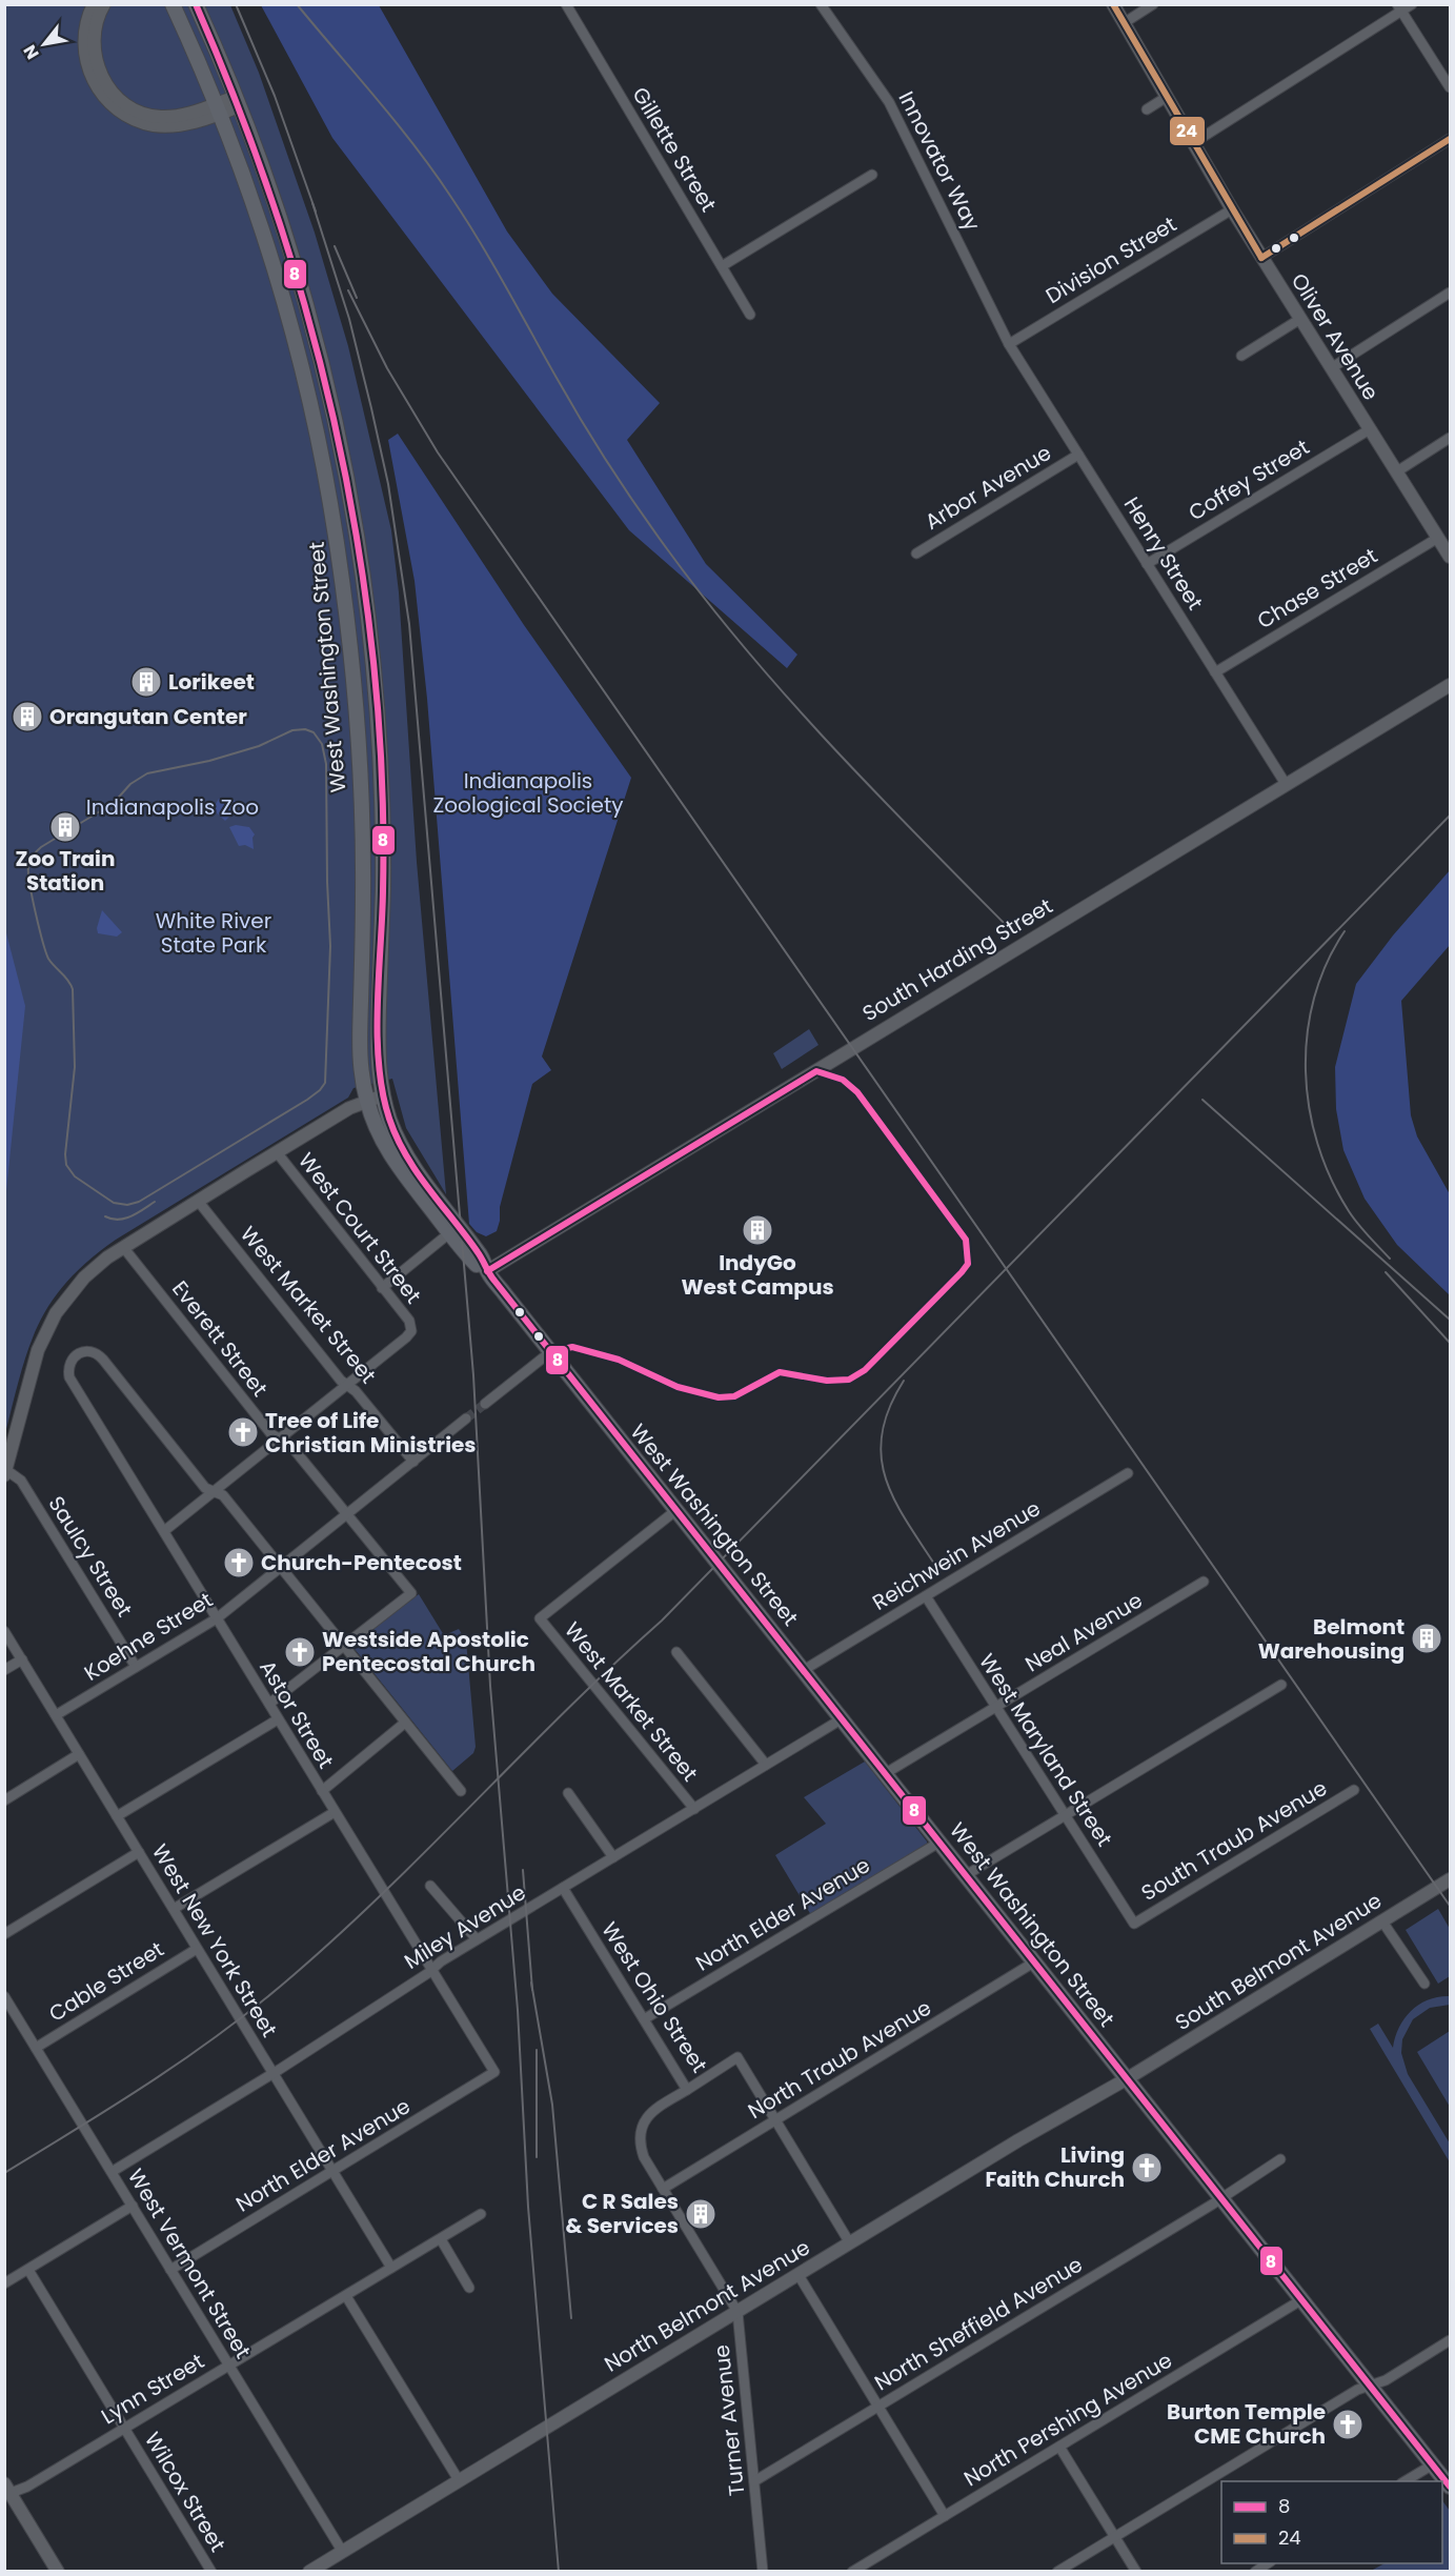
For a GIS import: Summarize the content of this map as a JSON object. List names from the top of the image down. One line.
{"streets":{"main road":["West Washington Street"],"street":["Gillette Street","Innovator Way","Division Street","Oliver Avenue","Coffey Street","Arbor Avenue","Henry Street","Chase Street","South Harding Street","West Court Street","West Market Street","Everett Street","Reichwein Avenue","Saulcy Street","Neal Avenue","Koehne Street","Astor Street","West Maryland Street","South Traub Avenue","North Elder Avenue","Miley Avenue","West New York Street","South Belmont Avenue","Cable Street","West Ohio Street","North Traub Avenue","West Vermont Street","North Belmont Avenue","North Sheffield Avenue","Lynn Street","North Pershing Avenue","Turner Avenue","Wilcox Street"]},"crossings":[["Innovator Way","Division Street"],["Innovator Way","Henry Street"],["Division Street","Oliver Avenue"],["Division Street","Henry Street"],["Oliver Avenue","Coffey Street"],["Oliver Avenue","Chase Street"],["Coffey Street","Henry Street"],["Arbor Avenue","Henry Street"],["Henry Street","Chase Street"],["Henry Street","South Harding Street"],["West Washington Street","South Harding Street"],["West Washington Street","West Market Street"],["West Washington Street","Reichwein Avenue"],["West Washington Street","Neal Avenue"],["West Washington Street","North Elder Avenue"],["West Washington Street","Miley Avenue"],["West Washington Street","South Belmont Avenue"],["West Washington Street","North Traub Avenue"],["West Washington Street","North Belmont Avenue"],["West Washington Street","North Sheffield Avenue"],["West Washington Street","North Pershing Avenue"],["West Court Street","West Market Street"],["West Market Street","Koehne Street"],["West Market Street","Miley Avenue"],["Everett Street","Koehne Street"],["Reichwein Avenue","West Maryland Street"],["Saulcy Street","Koehne Street"],["Neal Avenue","West Maryland Street"],["Koehne Street","Astor Street"],["Koehne Street","West New York Street"],["Astor Street","North Elder Avenue"],["Astor Street","Miley Avenue"],["West Maryland Street","South Traub Avenue"],["North Elder Avenue","West New York Street"],["North Elder Avenue","West Ohio Street"],["North Elder Avenue","West Vermont Street"],["Miley Avenue","West New York Street"],["Miley Avenue","West Ohio Street"],["Miley Avenue","West Vermont Street"],["West New York Street","Cable Street"],["West New York Street","Lynn Street"],["South Belmont Avenue","North Belmont Avenue"],["Cable Street","West Vermont Street"],["West Ohio Street","North Traub Avenue"],["West Ohio Street","North Belmont Avenue"],["West Ohio Street","Turner Avenue"],["North Traub Avenue","Turner Avenue"],["West Vermont Street","North Belmont Avenue"],["West Vermont Street","Lynn Street"],["North Belmont Avenue","Turner Avenue"],["North Sheffield Avenue","Turner Avenue"],["Lynn Street","Wilcox Street"]],"parks":["Indianapolis Zoological Society","Indianapolis Zoo","White River State Park"],"places":{"building":["Lorikeet","Orangutan Center","Zoo Train Station","IndyGo West Campus","Belmont Warehousing","C R Sales & Services"],"church":["Tree of Life Christian Ministries","Church-Pentecost","Westside Apostolic Pentecostal Church","Living Faith Church","Burton Temple CME Church"]},"lines":["transit line 8","transit line 24"],"legend":["8","24"],"north":"bottom left"}
